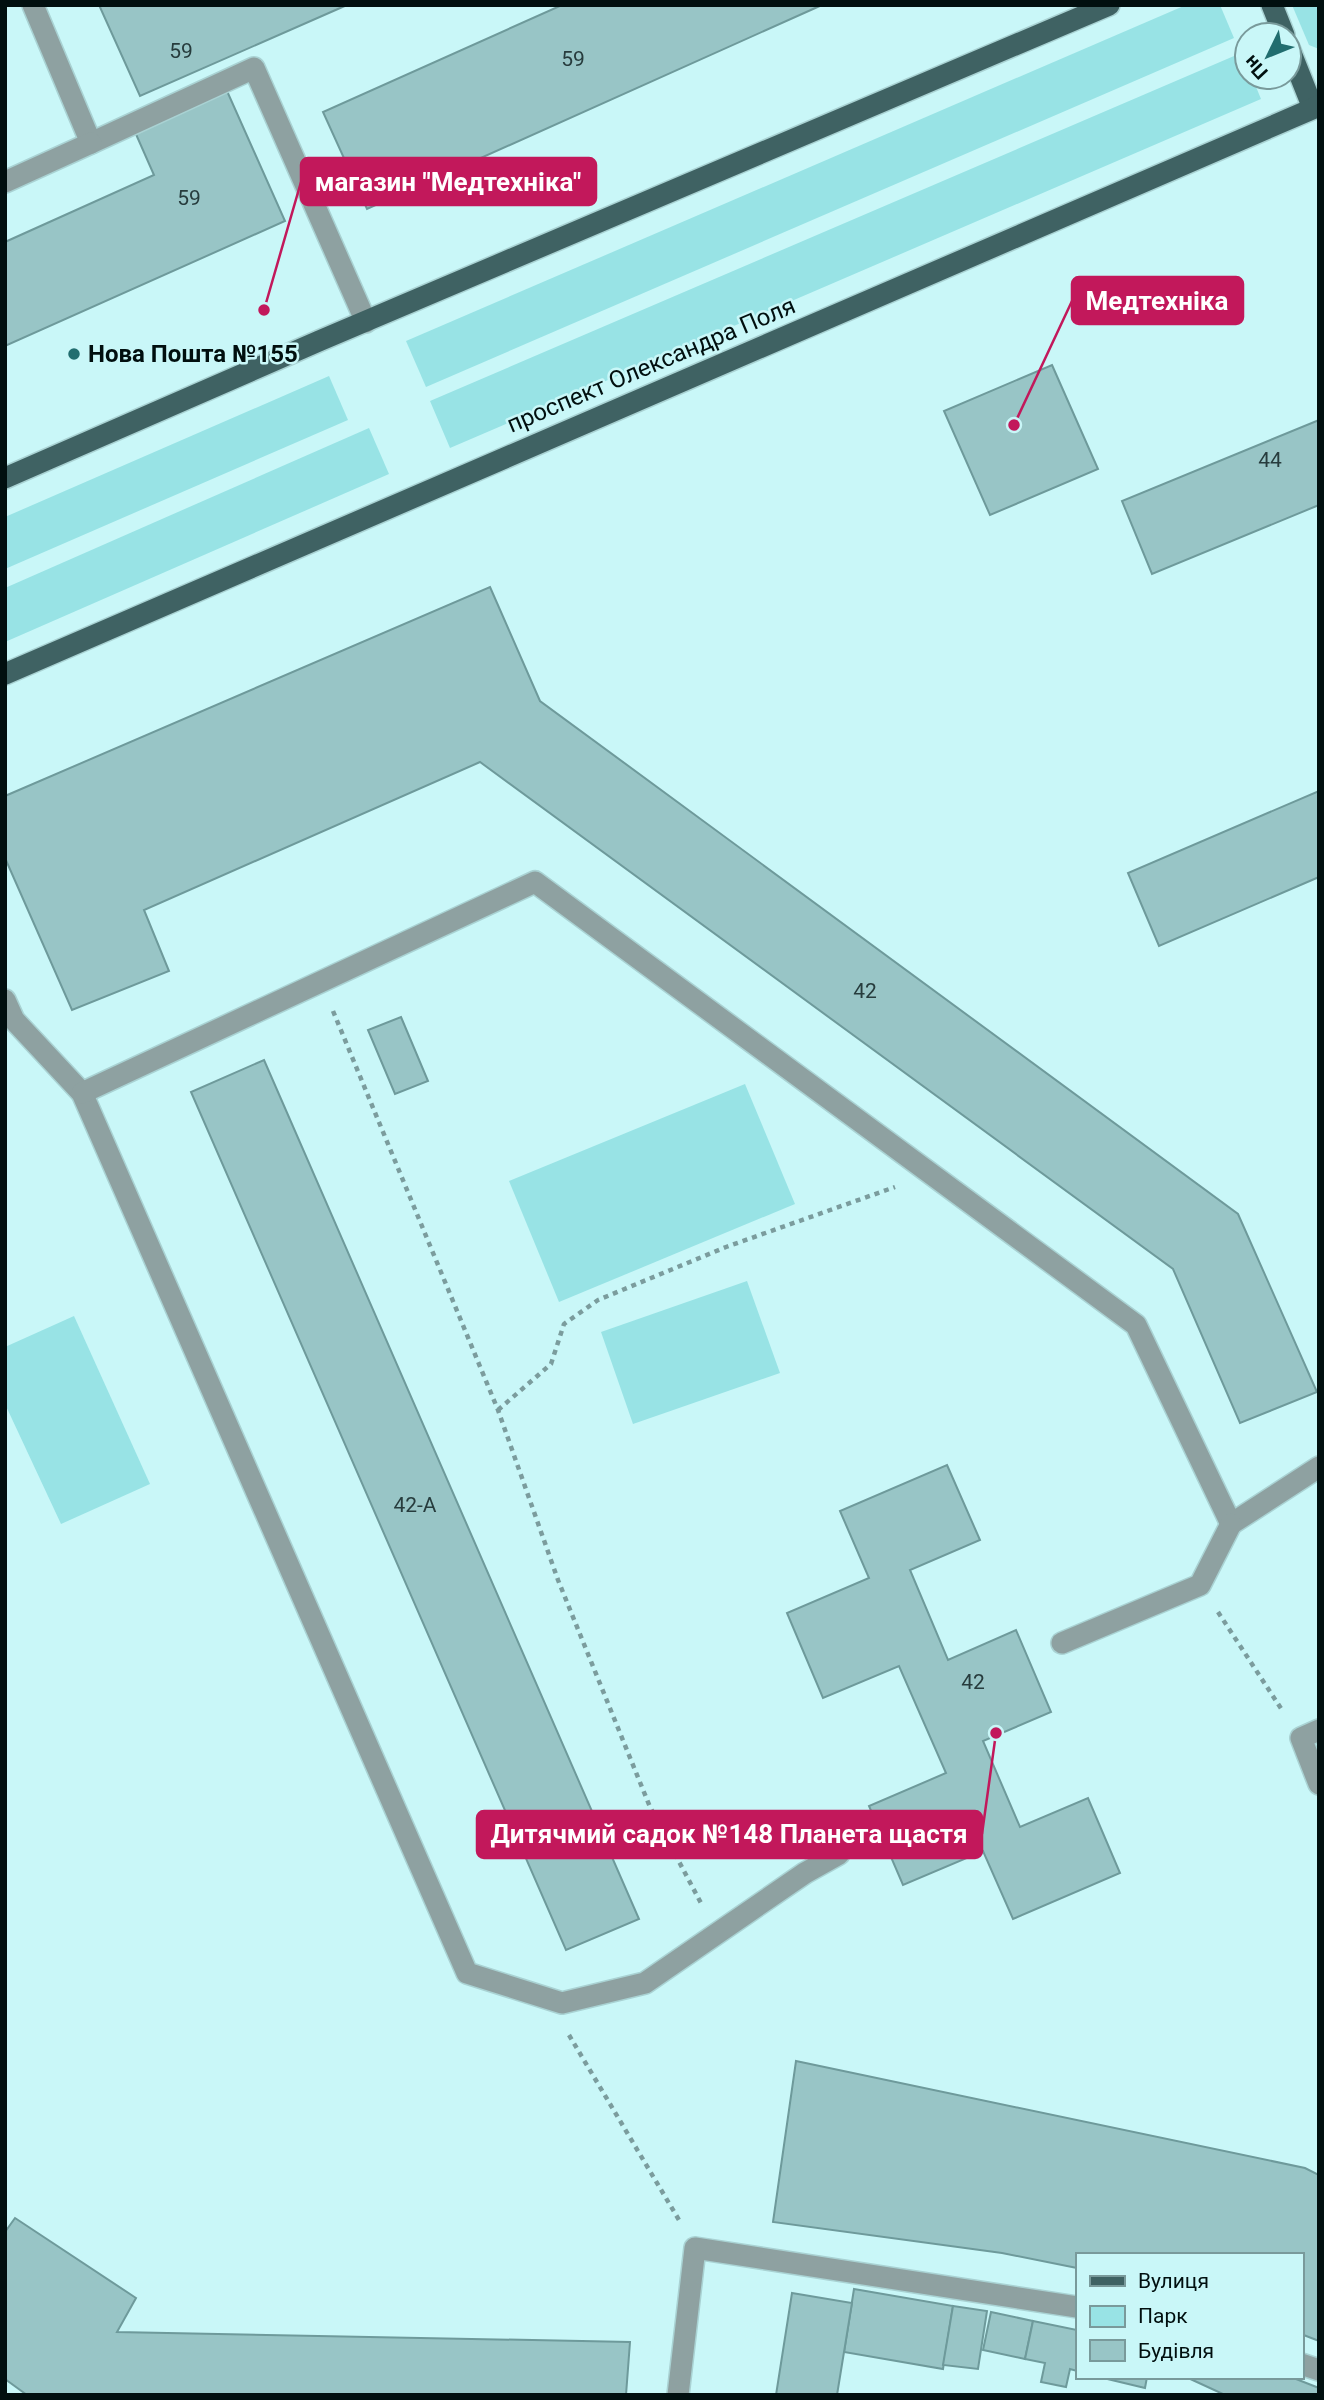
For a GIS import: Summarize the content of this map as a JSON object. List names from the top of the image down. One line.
{"streets":{"main road":["проспект Олександра Поля"]},"places":["магазин \"Медтехніка\"","Нова Пошта №155","Медтехніка","Дитячмий садок №148 Планета щастя"],"house_numbers":["59","59","59","44","42","42-А","42"],"legend":["Вулиця","Парк","Будівля"],"north":"bottom left"}
